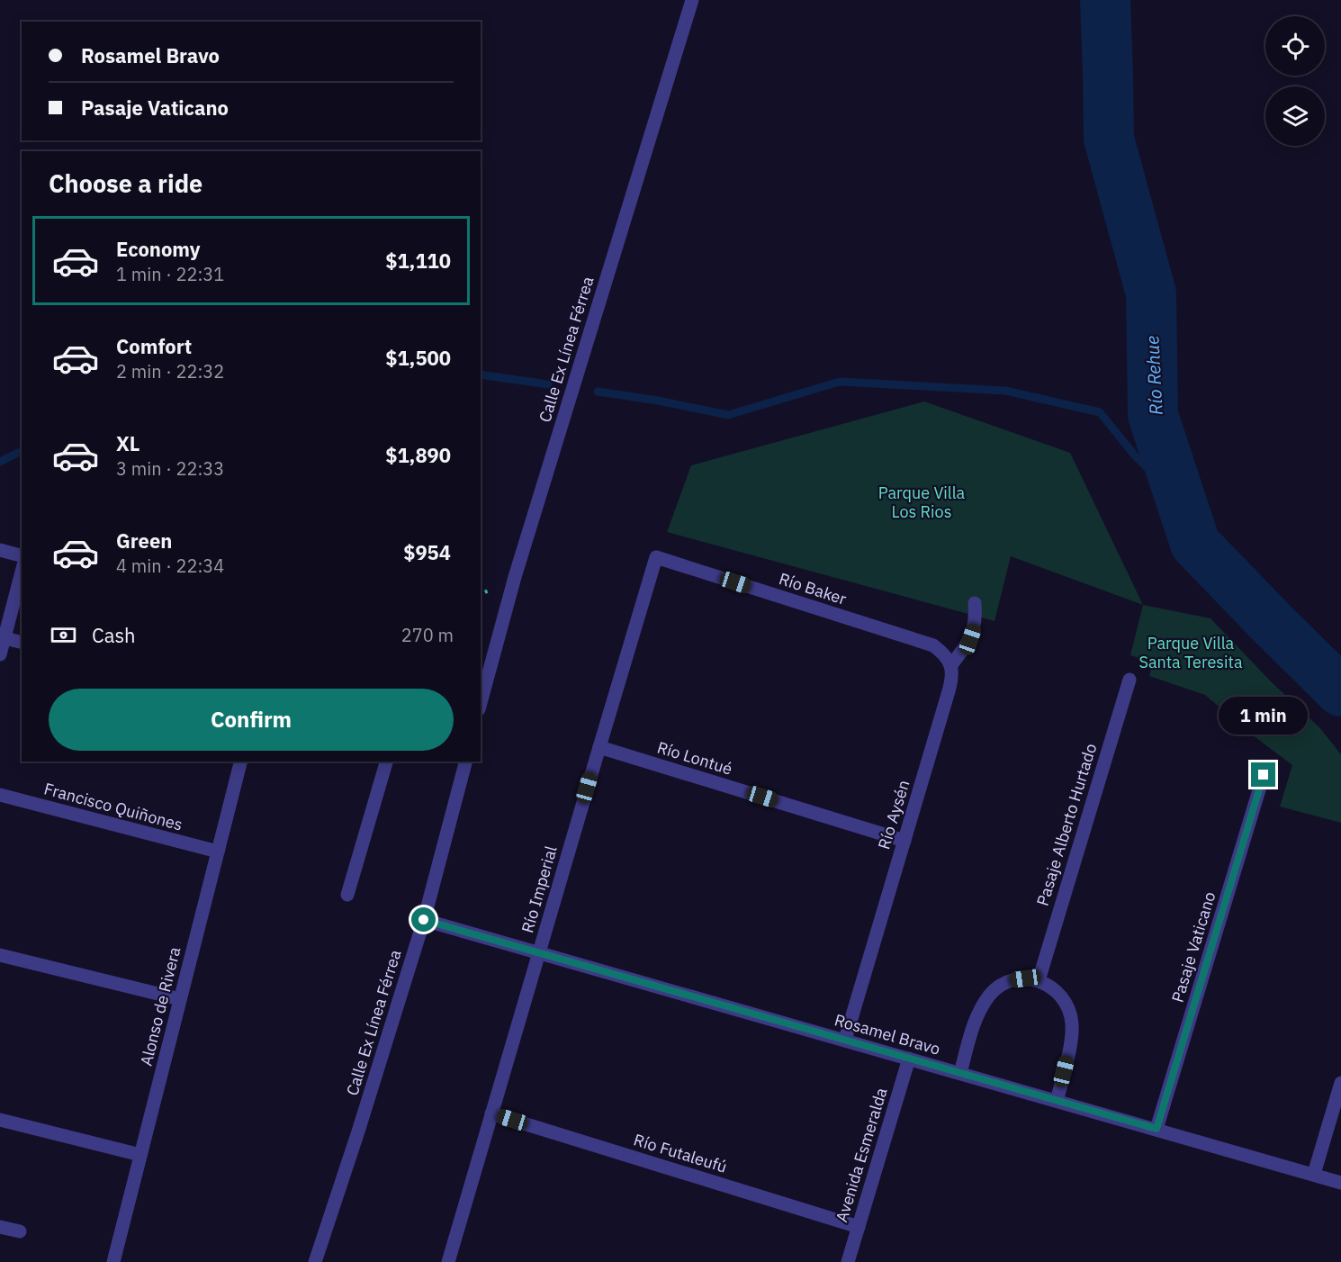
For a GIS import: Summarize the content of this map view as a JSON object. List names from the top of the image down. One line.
{"streets":{"street":["Calle Ex Línea Férrea","Río Baker","Río Lontué","Francisco Quiñones","Río Aysén","Pasaje Alberto Hurtado","Río Imperial","Pasaje Vaticano","Alonso de Rivera","Rosamel Bravo","Río Futaleufú","Avenida Esmeralda"]},"crossings":[["Calle Ex Línea Férrea","Rosamel Bravo"],["Río Baker","Río Aysén"],["Río Baker","Río Imperial"],["Río Lontué","Río Aysén"],["Río Lontué","Río Imperial"],["Francisco Quiñones","Alonso de Rivera"],["Río Aysén","Rosamel Bravo"],["Pasaje Alberto Hurtado","Rosamel Bravo"],["Río Imperial","Rosamel Bravo"],["Río Imperial","Río Futaleufú"],["Pasaje Vaticano","Rosamel Bravo"],["Rosamel Bravo","Avenida Esmeralda"],["Río Futaleufú","Avenida Esmeralda"]],"water":["Río Rehue"],"parks":["Parque Villa Los Rios","Parque Villa Santa Teresita"],"page":{"banner":["Rosamel Bravo","Pasaje Vaticano"],"heading":"Choose a ride","list":[{"name":"Economy","note":"1 min · 22:31","value":"$1,110"},{"name":"Comfort","note":"2 min · 22:32","value":"$1,500"},{"name":"XL","note":"3 min · 22:33","value":"$1,890"},{"name":"Green","note":"4 min · 22:34","value":"$954"}],"pay":["Cash","270 m"],"buttons":"Confirm","bubble":"1 min"}}
